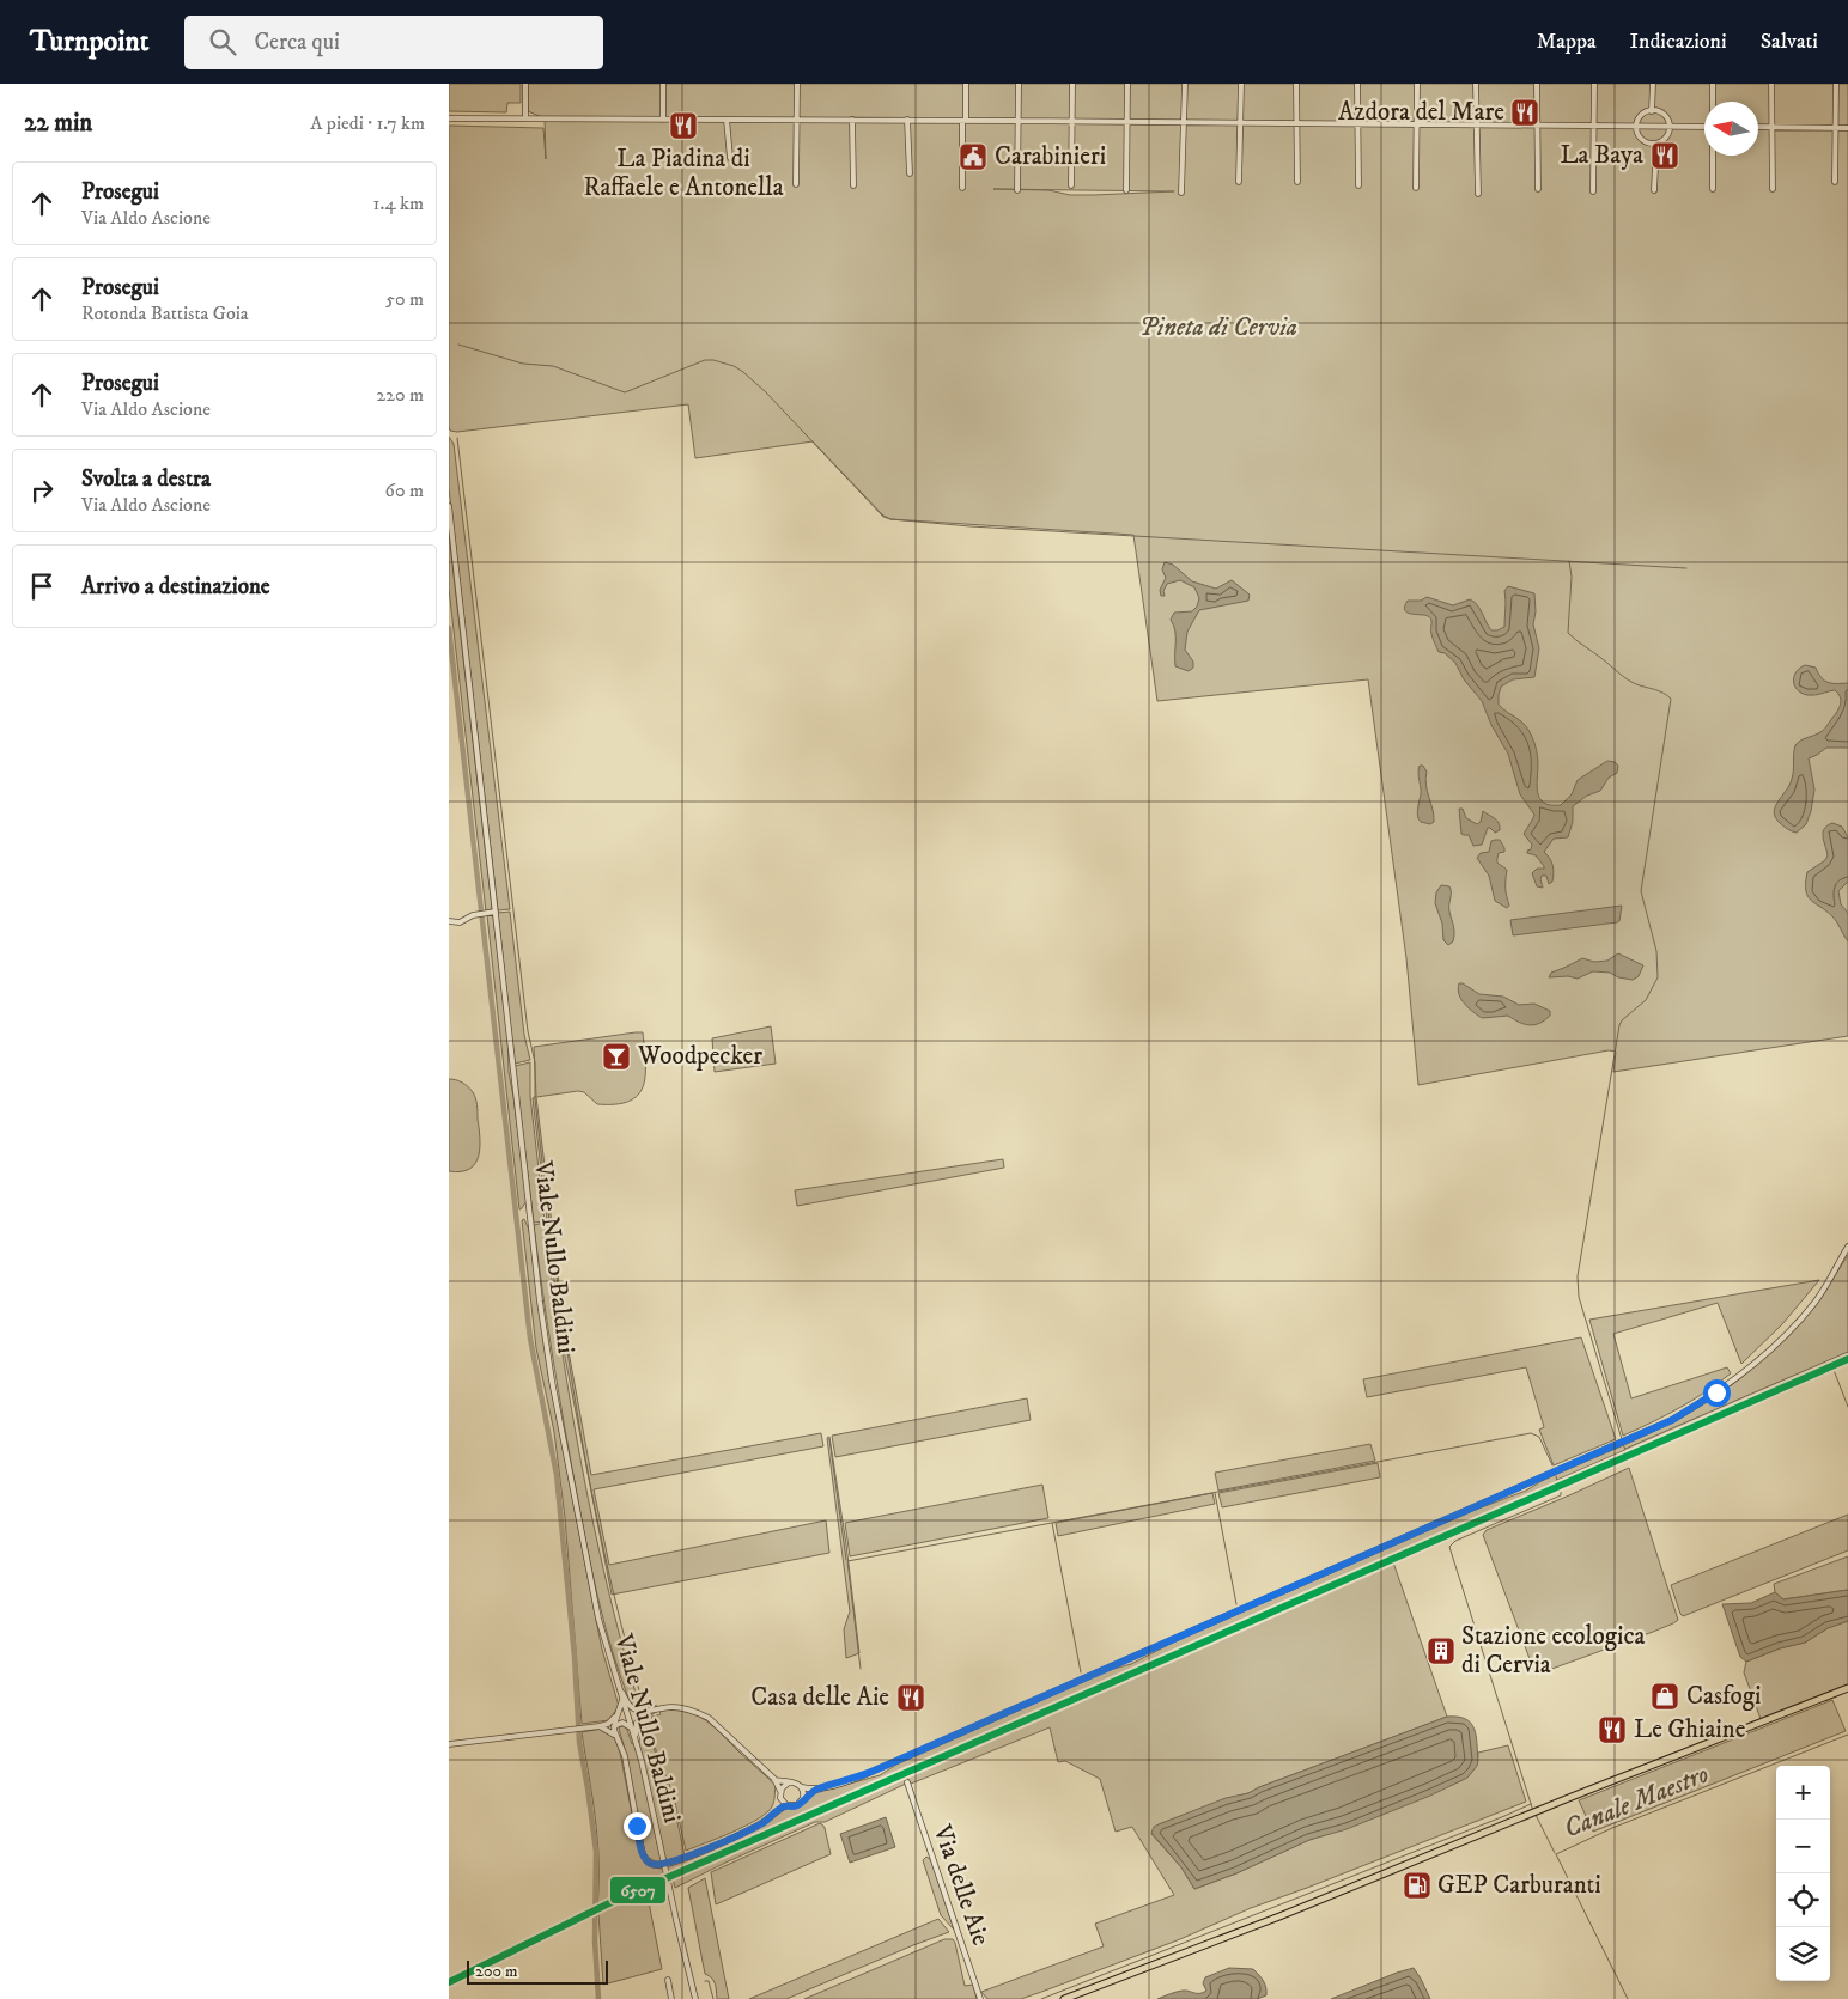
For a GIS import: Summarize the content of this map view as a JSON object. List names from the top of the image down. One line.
{"streets":{"street":["Viale Nullo Baldini","Via delle Aie"]},"water":["Canale Maestro"],"parks":["Pineta di Cervia"],"places":{"restaurant":["Azdora del Mare","La Piadina di Raffaele e Antonella","La Baya","Casa delle Aie","Le Ghiaine"],"public building":["Carabinieri"],"bar":["Woodpecker"],"building":["Stazione ecologica di Cervia"],"shop":["Casfogi"],"fuel station":["GEP Carburanti"]},"lines":["transit line 6507"],"scale_bar":"200 m","north":"left","page":{"header":"Turnpoint","search":"Cerca qui","nav":["Mappa","Indicazioni","Salvati"],"heading":["22 min","A piedi · 1.7 km"],"list":[["Prosegui","Via Aldo Ascione","1.4 km"],["Prosegui","Rotonda Battista Goia","50 m"],["Prosegui","Via Aldo Ascione","220 m"],["Svolta a destra","Via Aldo Ascione","60 m"],"Arrivo a destinazione"],"map_buttons":["+","−"],"scale":"200 m"}}
